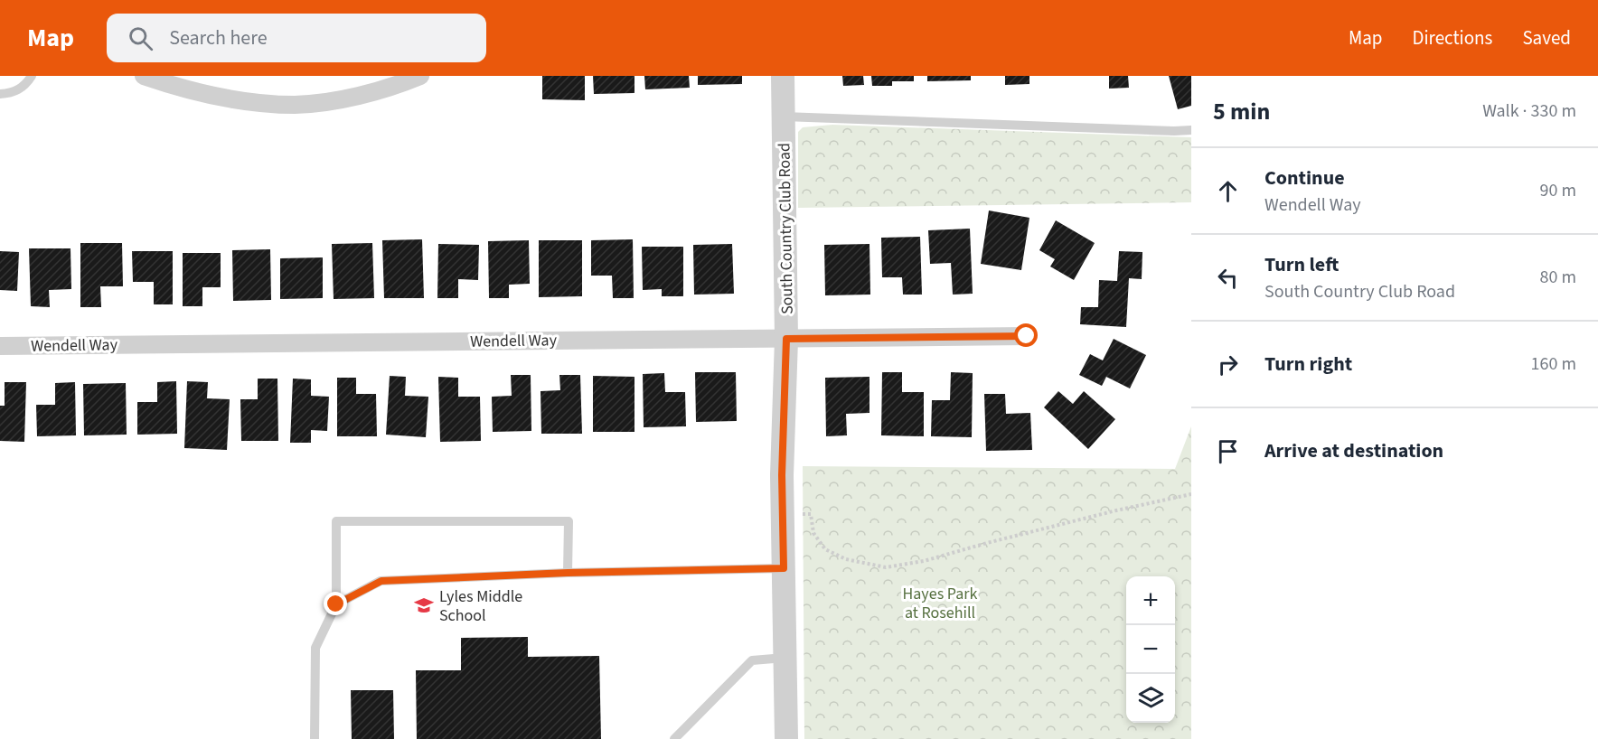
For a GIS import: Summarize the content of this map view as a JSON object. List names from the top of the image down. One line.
{"streets":{"street":["South Country Club Road","Wendell Way"]},"crossings":[["South Country Club Road","Wendell Way"]],"parks":["Hayes Park at Rosehill"],"places":{"school or university":["Lyles Middle School"]},"page":{"header":"Map","search":"Search here","nav":["Map","Directions","Saved"],"heading":["5 min","Walk · 330 m"],"list":[["Continue","Wendell Way","90 m"],["Turn left","South Country Club Road","80 m"],["Turn right","160 m"],"Arrive at destination"],"map_buttons":["+","−"]}}
